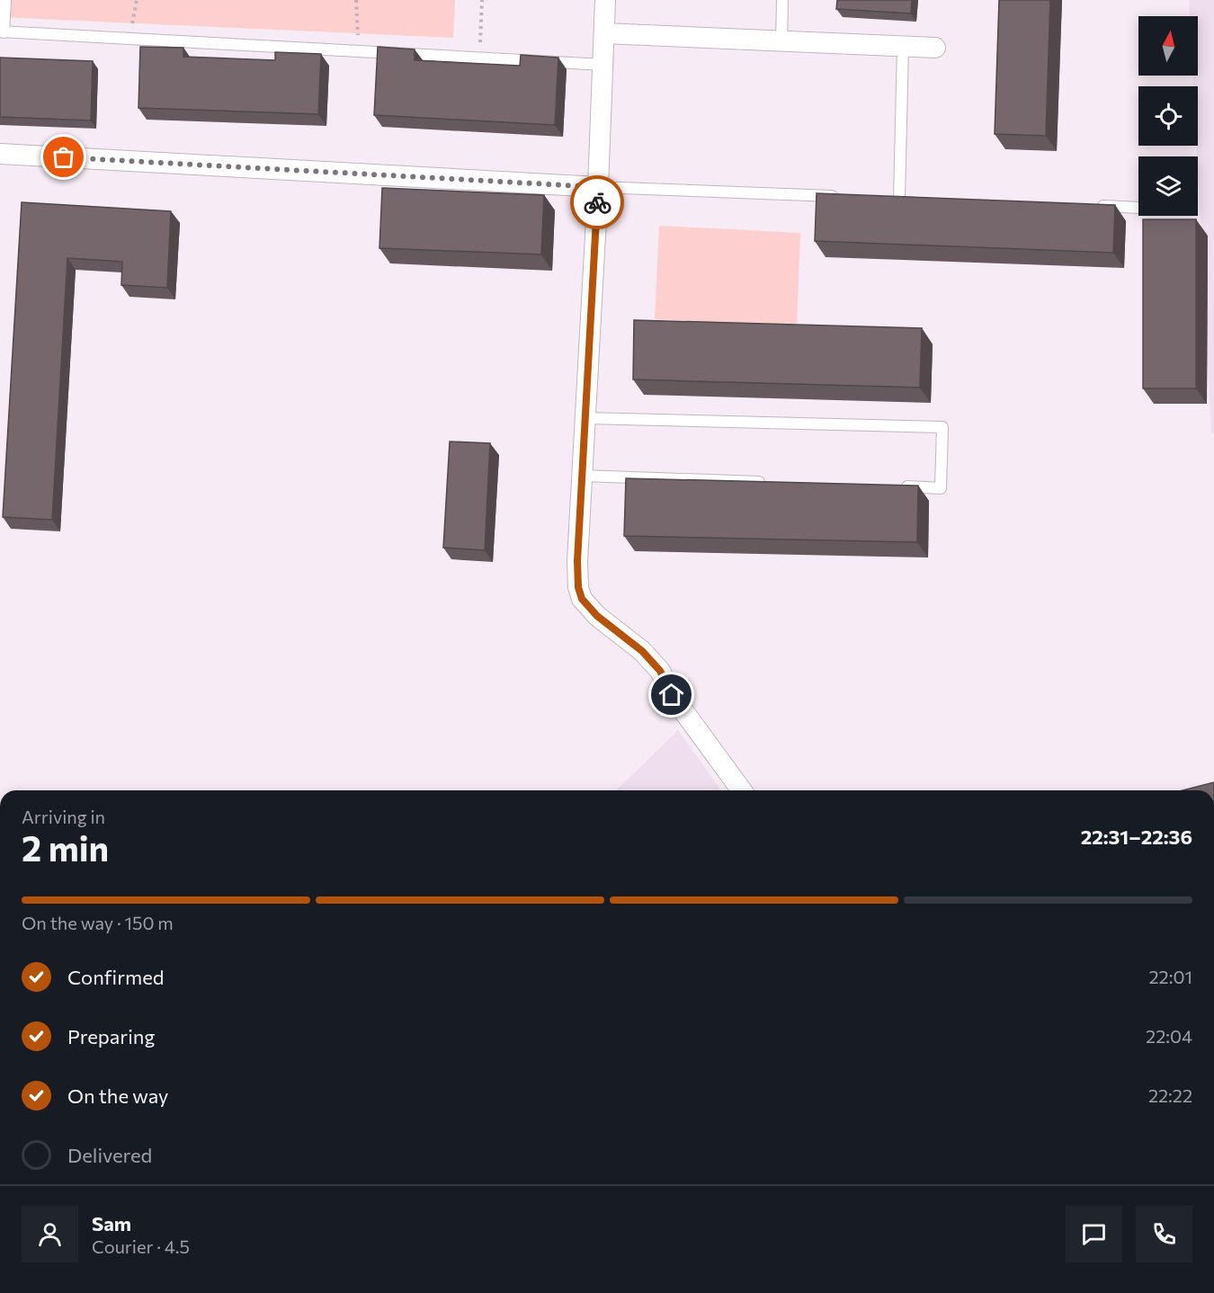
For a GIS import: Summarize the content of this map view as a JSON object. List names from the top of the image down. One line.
{"north":"top","page":{"heading":["2 min","Arriving in","22:31–22:36"],"panel":["Sam","Courier · 4.5"],"bar":"On the way · 150 m","list":[["Confirmed","22:01"],["Preparing","22:04"],["On the way","22:22"],"Delivered"]}}
